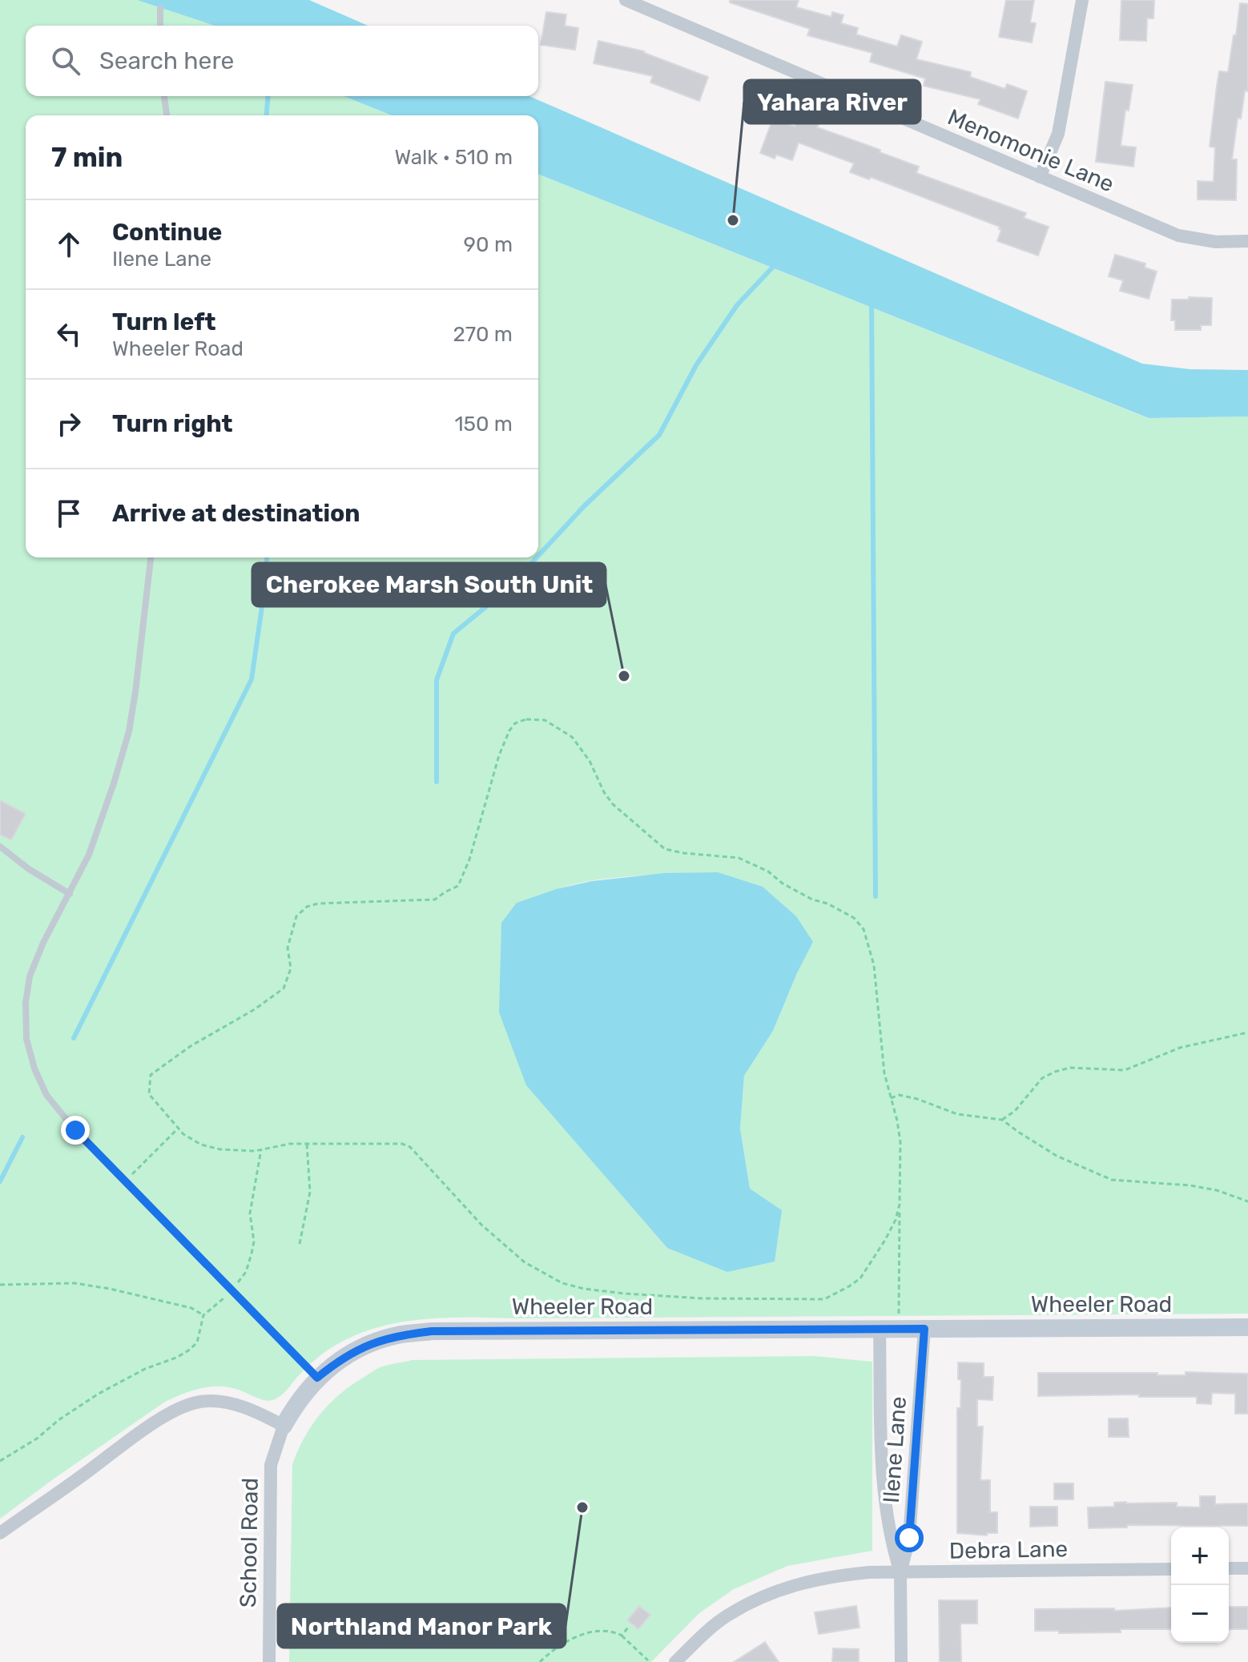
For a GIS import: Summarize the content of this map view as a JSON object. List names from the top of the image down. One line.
{"streets":{"street":["Menomonie Lane","Wheeler Road","Ilene Lane","School Road","Debra Lane"]},"crossings":[["Wheeler Road","Ilene Lane"],["Wheeler Road","School Road"],["Ilene Lane","Debra Lane"]],"places":["Yahara River","Cherokee Marsh South Unit","Northland Manor Park"],"page":{"search":"Search here","heading":["7 min","Walk · 510 m"],"list":[["Continue","Ilene Lane","90 m"],["Turn left","Wheeler Road","270 m"],["Turn right","150 m"],"Arrive at destination"],"map_buttons":["+","−"]}}
